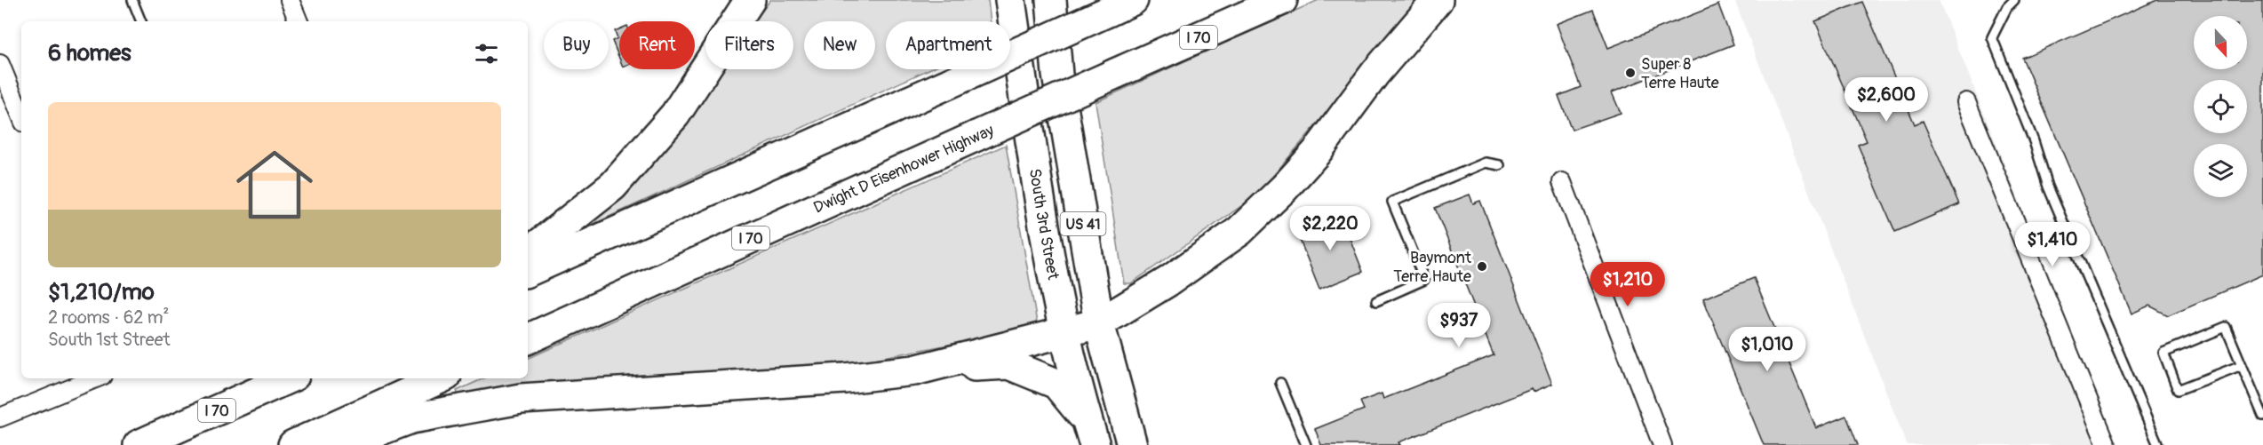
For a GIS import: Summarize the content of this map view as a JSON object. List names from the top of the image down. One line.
{"streets":{"highway":["I 70","Dwight D Eisenhower Highway","South 3rd Street","US 41"]},"places":["Super 8 Terre Haute","Baymont Terre Haute"],"north":"bottom","page":{"chip":["Buy","Rent","Filters","New","Apartment"],"heading":"6 homes","price":["$2,600","$2,220","$1,410","$1,210","$937","$1,010"],"list":[{"name":"$1,210/mo","note":"2 rooms · 62 m² · South 1st Street"}]}}
